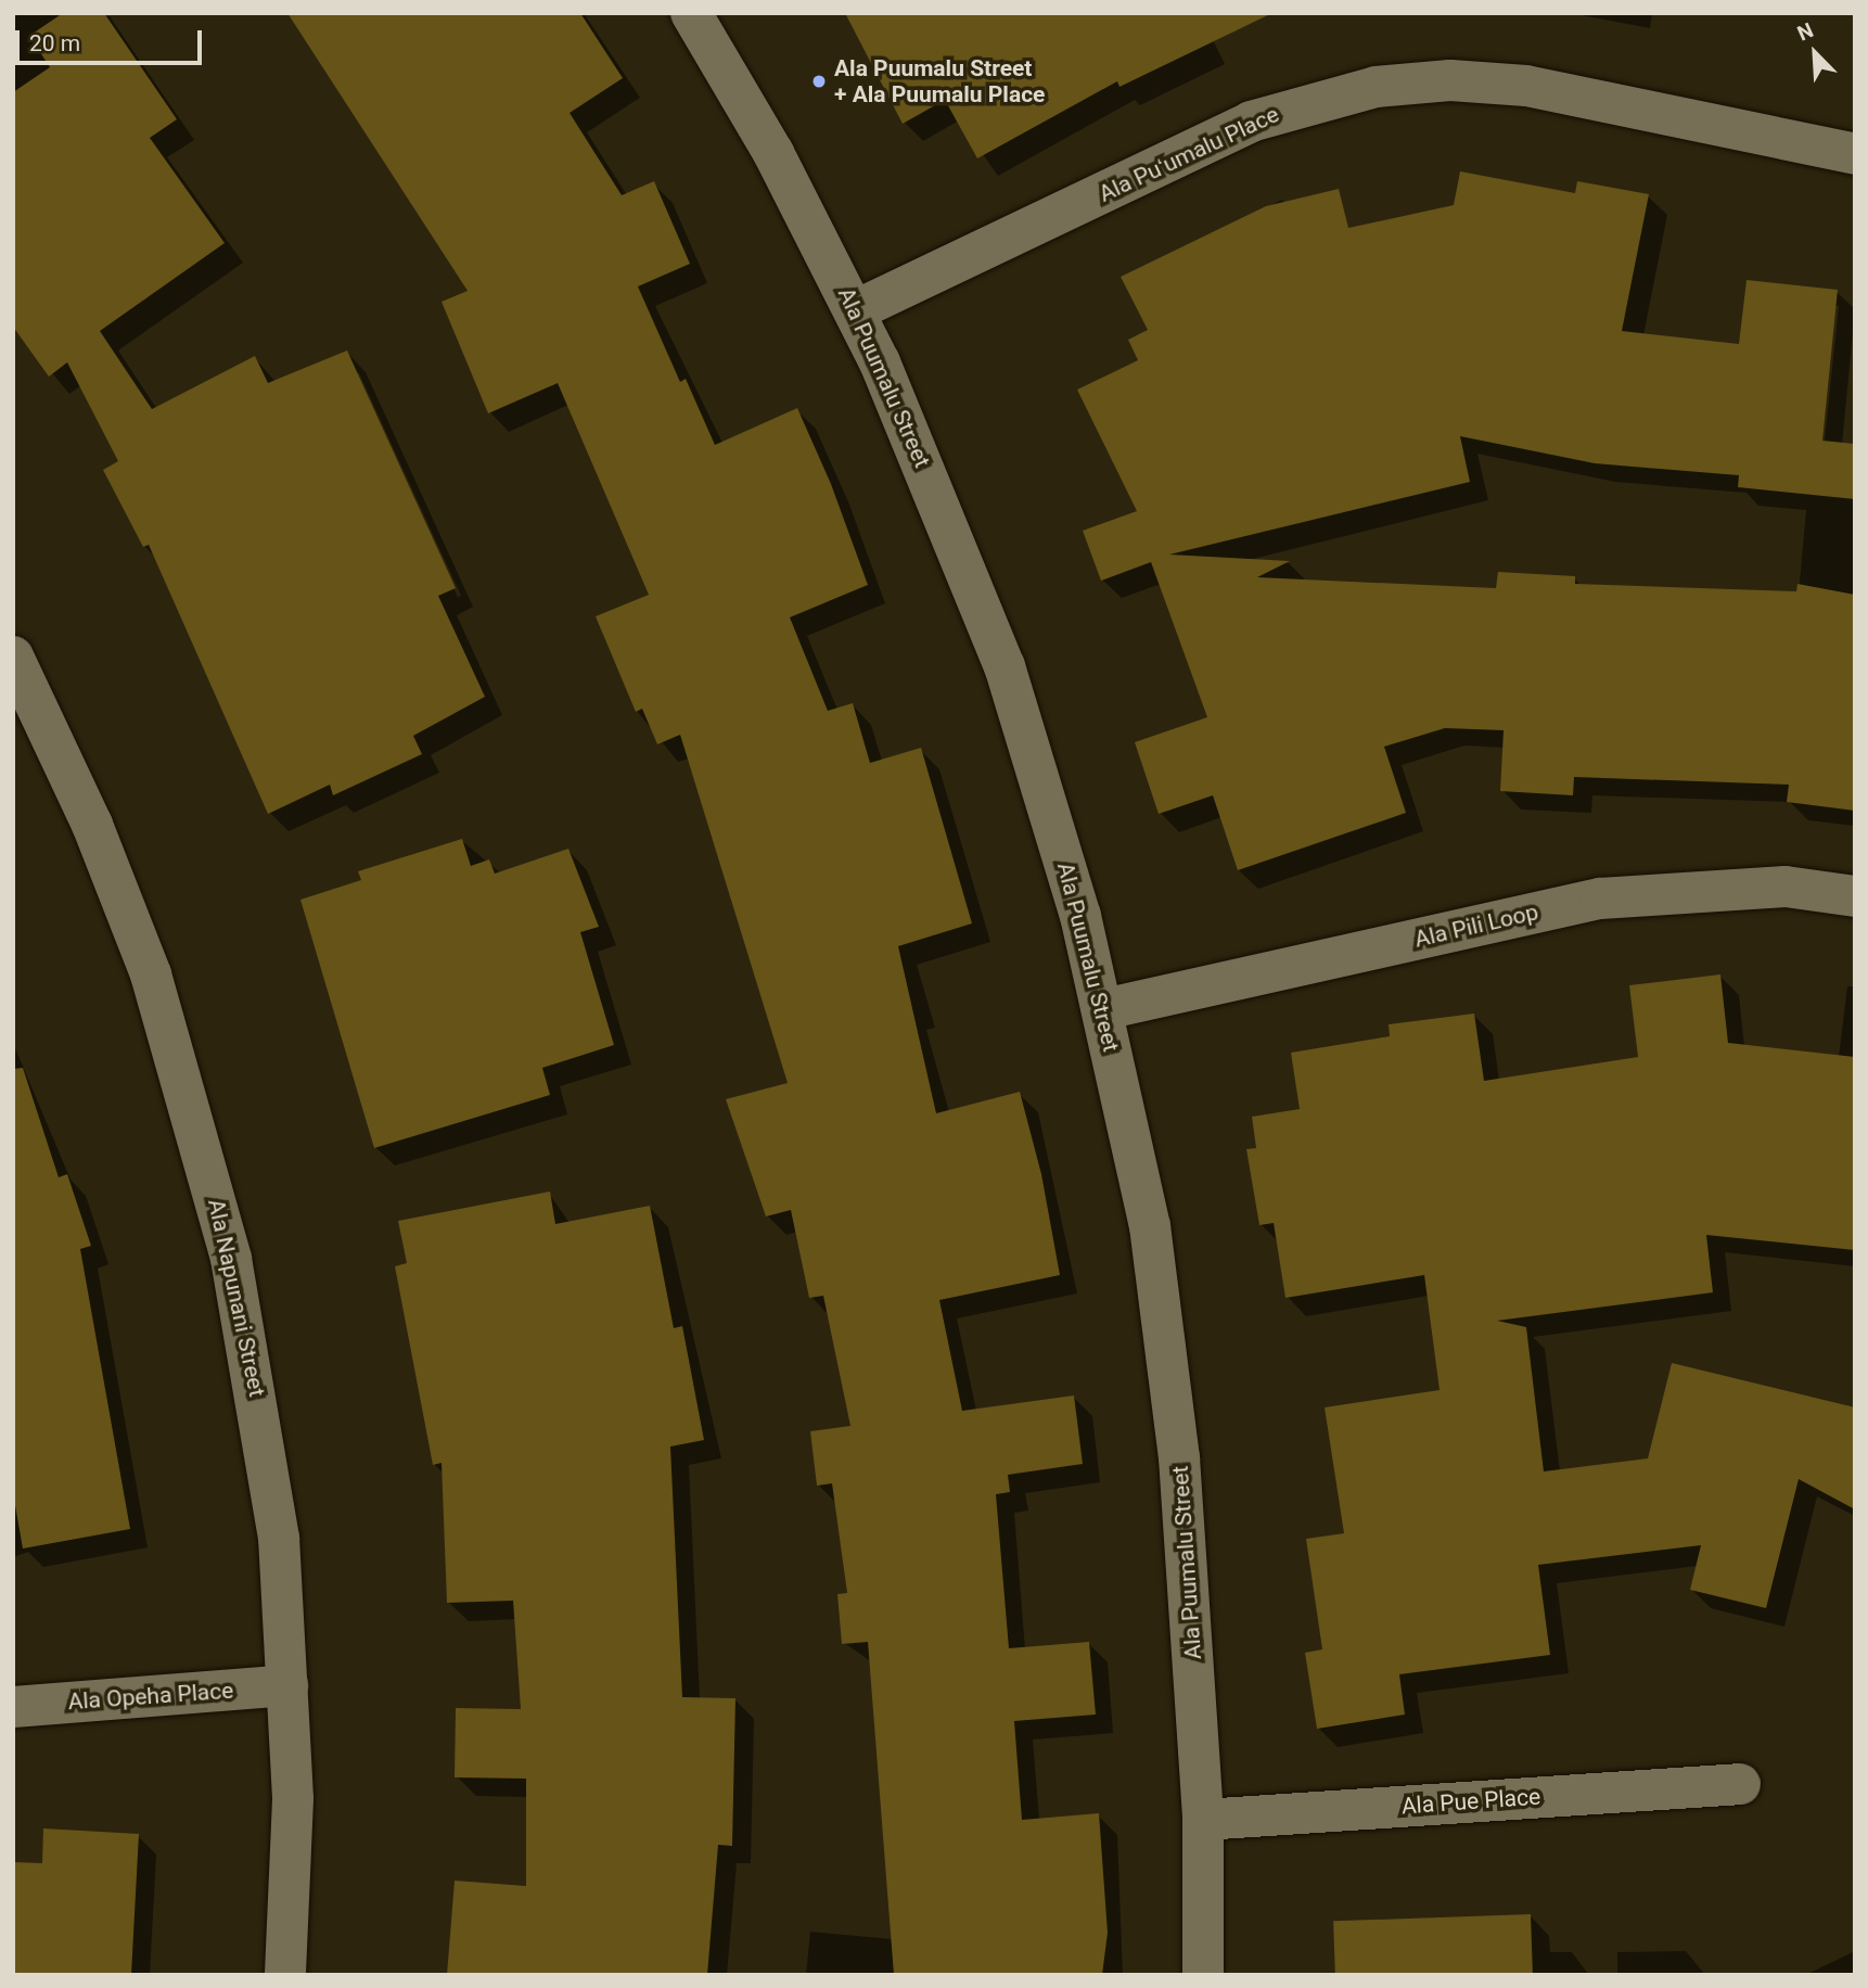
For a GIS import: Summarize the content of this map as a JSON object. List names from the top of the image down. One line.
{"streets":{"street":["Ala Puʻumalu Place","Ala Puumalu Street","Ala Pili Loop","Ala Napunani Street","Ala Opeha Place","Ala Pue Place"]},"crossings":[["Ala Puʻumalu Place","Ala Puumalu Street"],["Ala Puumalu Street","Ala Pili Loop"],["Ala Puumalu Street","Ala Pue Place"],["Ala Napunani Street","Ala Opeha Place"]],"places":["Ala Puumalu Street + Ala Puumalu Place"],"scale_bar":"20 m","north":"top left"}
